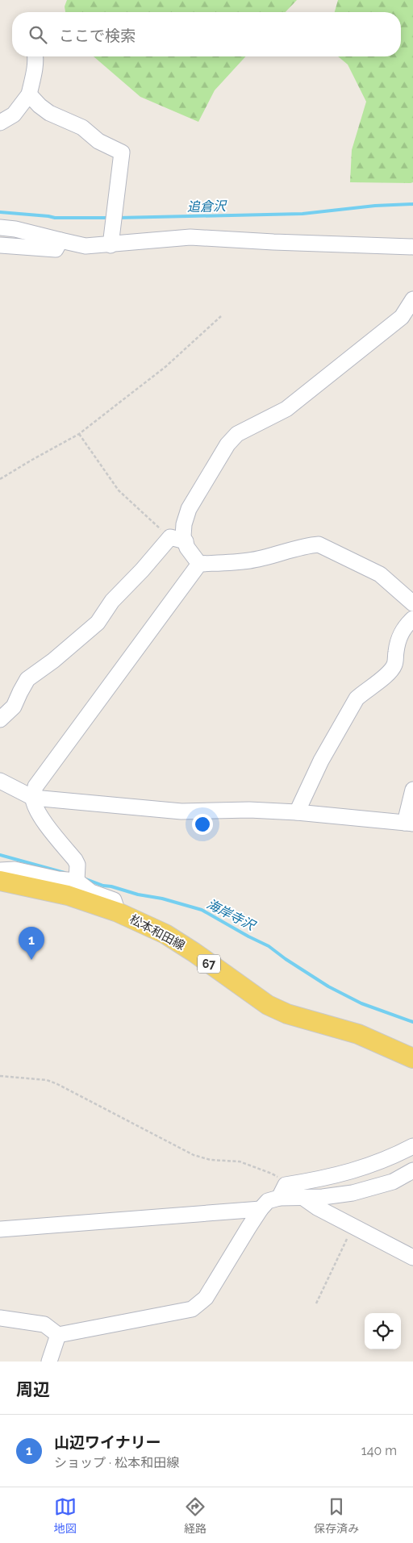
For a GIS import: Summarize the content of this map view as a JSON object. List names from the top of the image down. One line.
{"streets":{"main road":["松本和田線","67"]},"water":["追倉沢","海岸寺沢"],"page":{"search":"ここで検索","pins":"1","heading":"周辺","list":[{"mark":"1","name":"山辺ワイナリー","note":"ショップ · 松本和田線","value":"140 m"}],"nav":["地図","経路","保存済み"]}}
